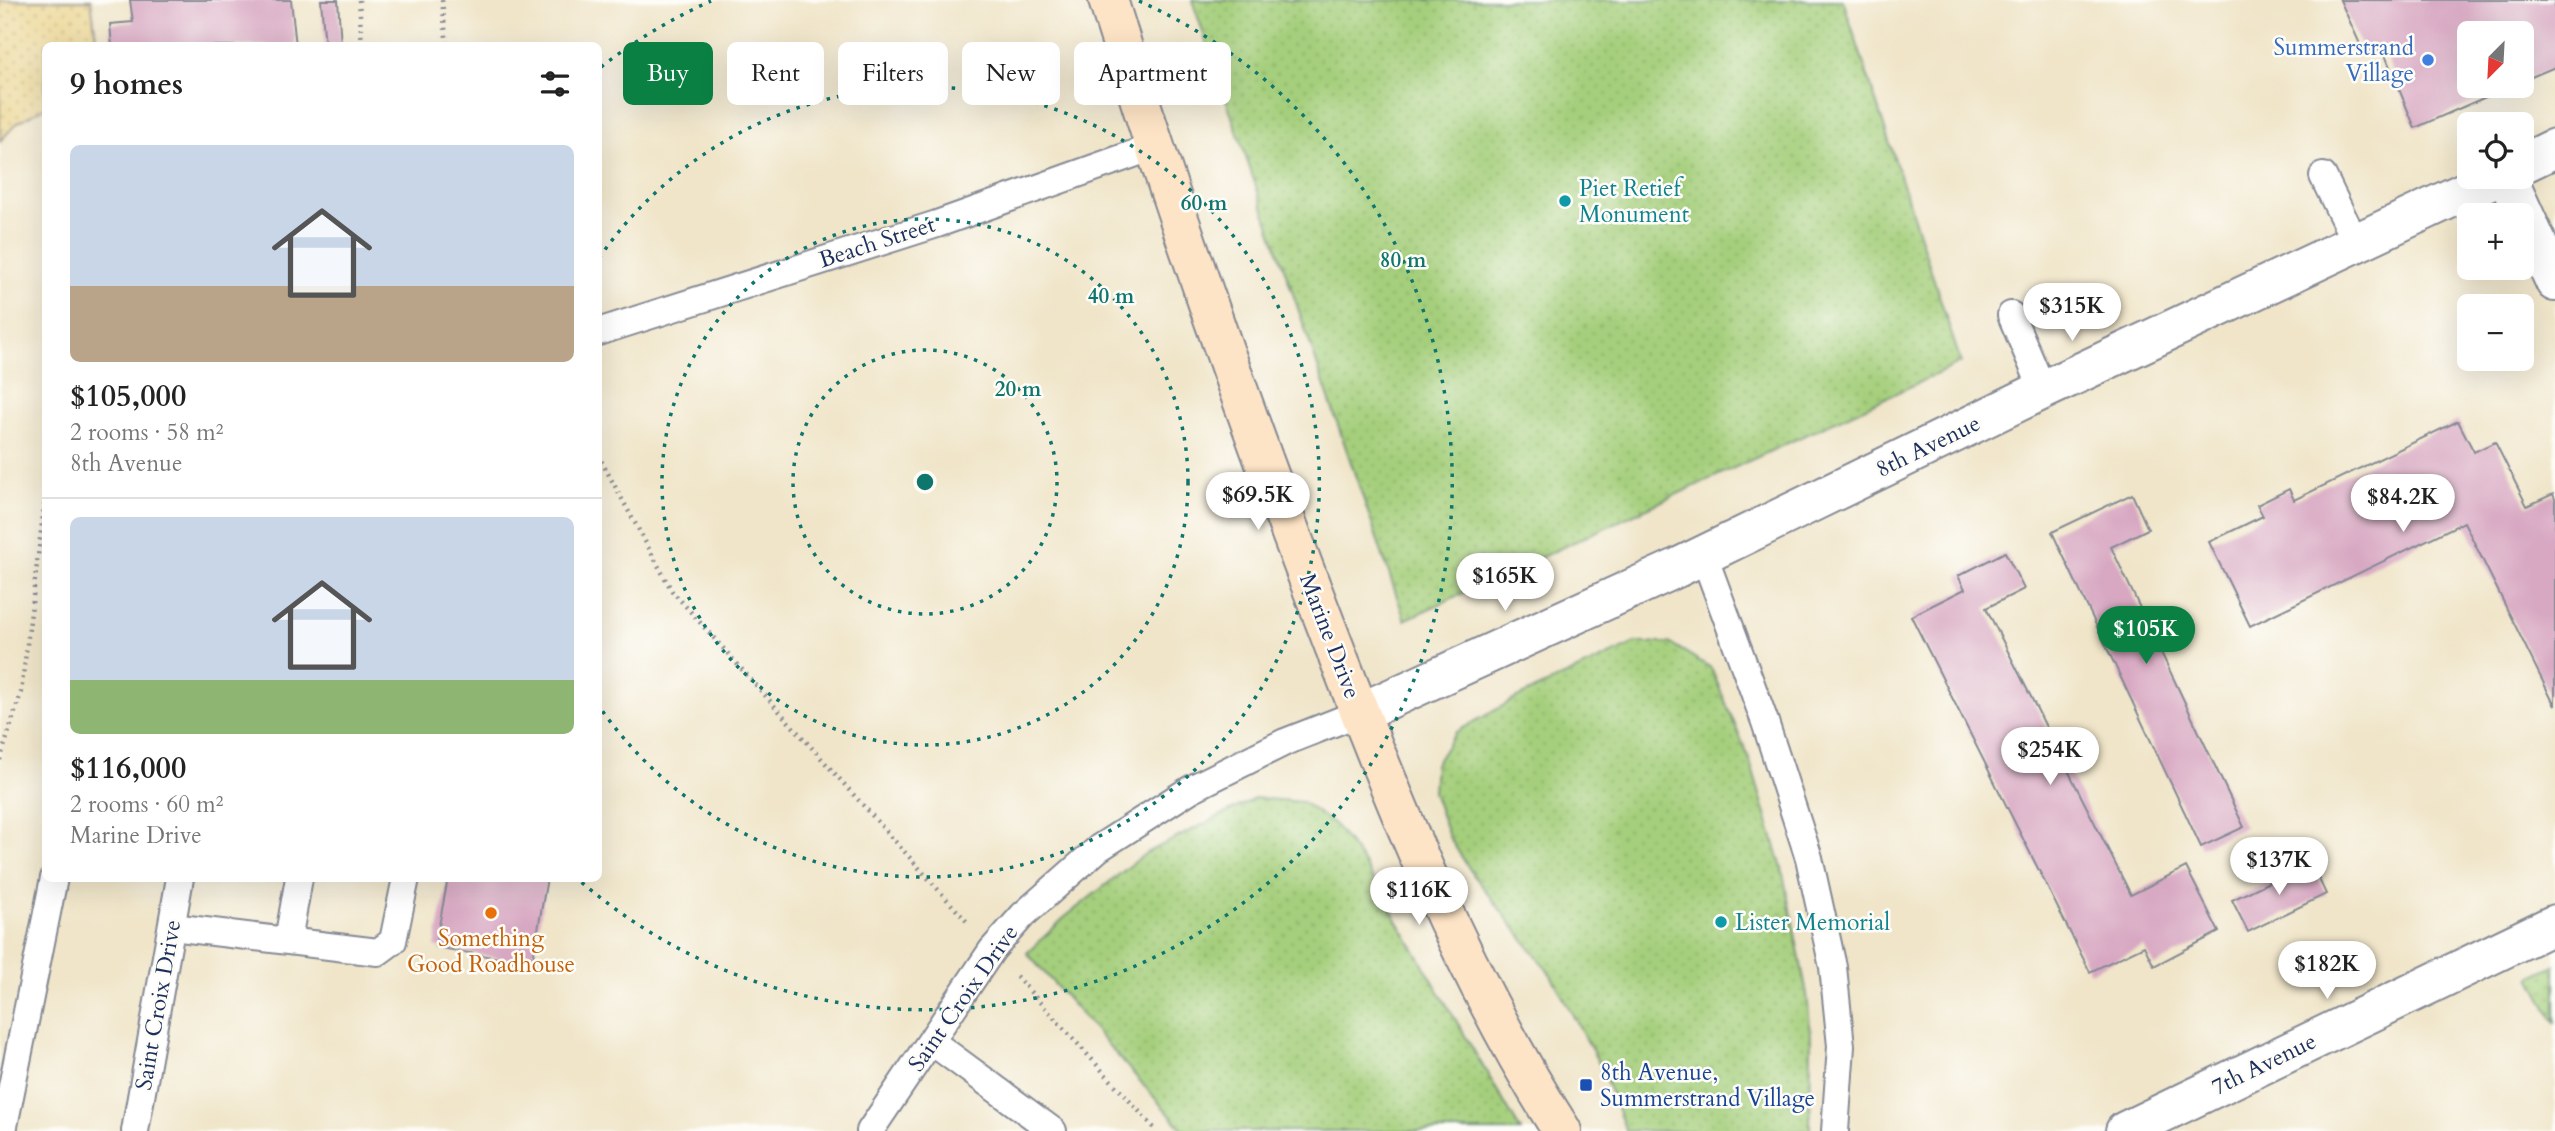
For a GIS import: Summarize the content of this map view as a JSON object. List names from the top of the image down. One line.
{"streets":{"main road":["Marine Drive"],"street":["8th Avenue","7th Avenue"],"lane":["Beach Street","Saint Croix Drive"]},"crossings":[["Beach Street","Marine Drive"],["8th Avenue","Marine Drive"],["8th Avenue","Saint Croix Drive"],["Marine Drive","Saint Croix Drive"]],"places":{"other":["Summerstrand Village","Piet Retief Monument","Something Good Roadhouse","Lister Memorial"],"transit":["8th Avenue, Summerstrand Village"]},"north":"bottom left","page":{"map_buttons":["+","−"],"chip":["Buy","Rent","Filters","New","Apartment"],"heading":"9 homes","list":[{"name":"$105,000","note":"2 rooms · 58 m² · 8th Avenue"},{"name":"$116,000","note":"2 rooms · 60 m² · Marine Drive"}],"price":["$315K","$69.5K","$84.2K","$165K","$105K","$254K","$137K","$116K","$182K"]},"rings":["60 m","80 m","40 m","20 m"]}
